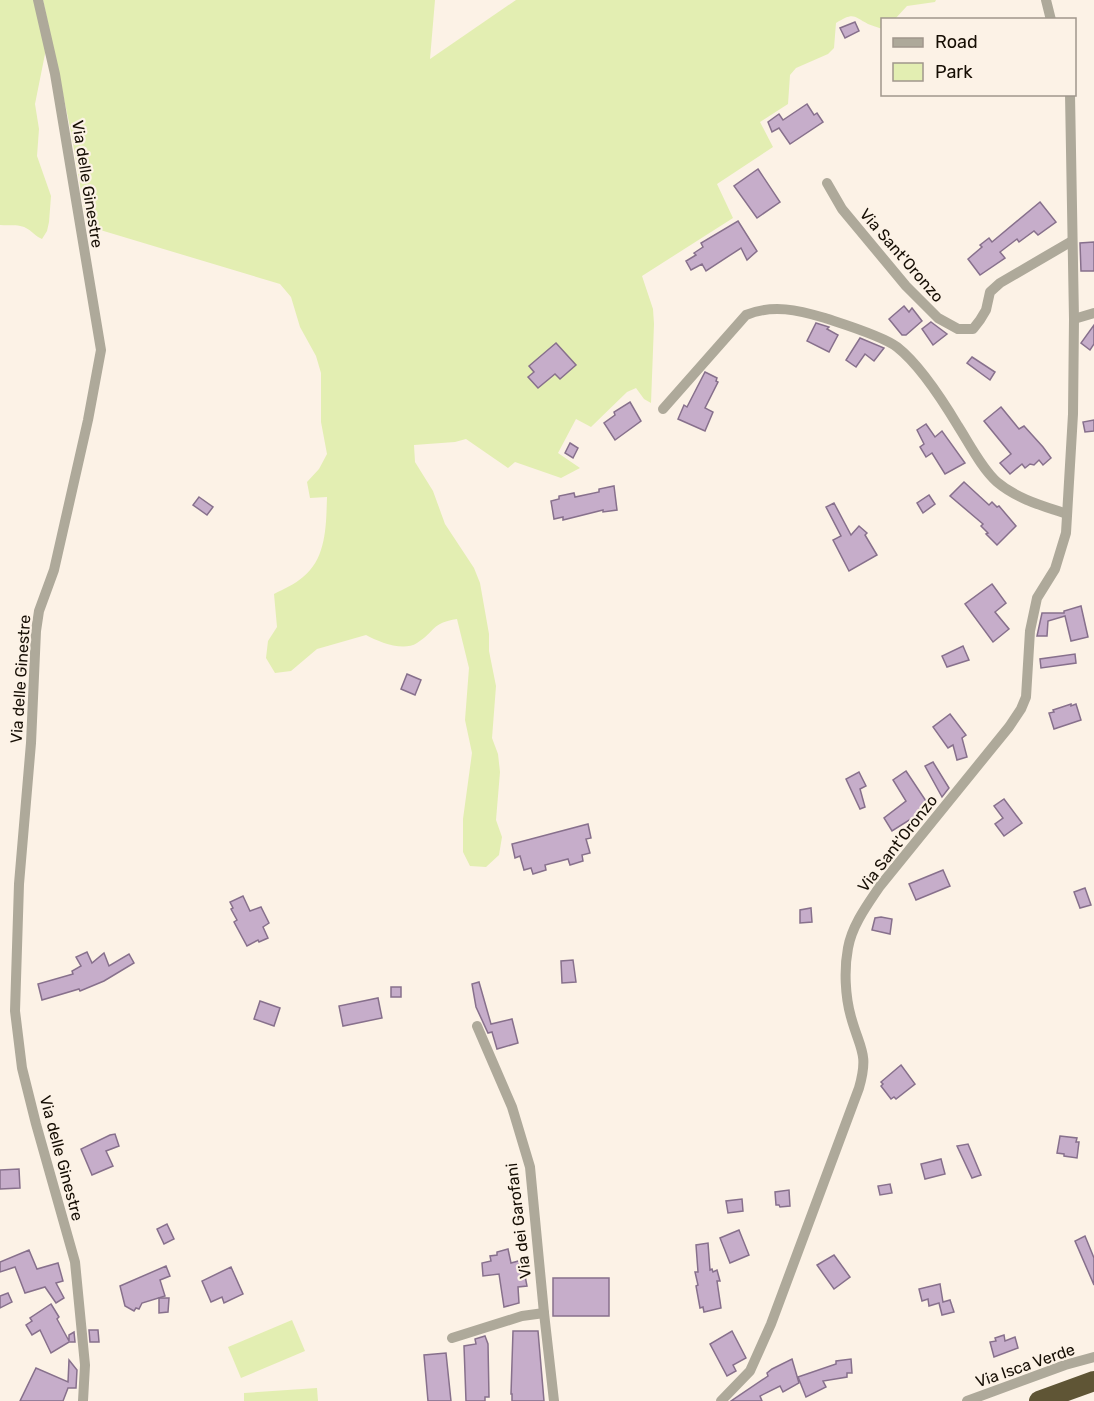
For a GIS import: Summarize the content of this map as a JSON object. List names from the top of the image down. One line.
{"streets":{"street":["Via delle Ginestre","Via Sant'Oronzo","Via dei Garofani","Via Isca Verde"]},"legend":["Road","Park"]}
